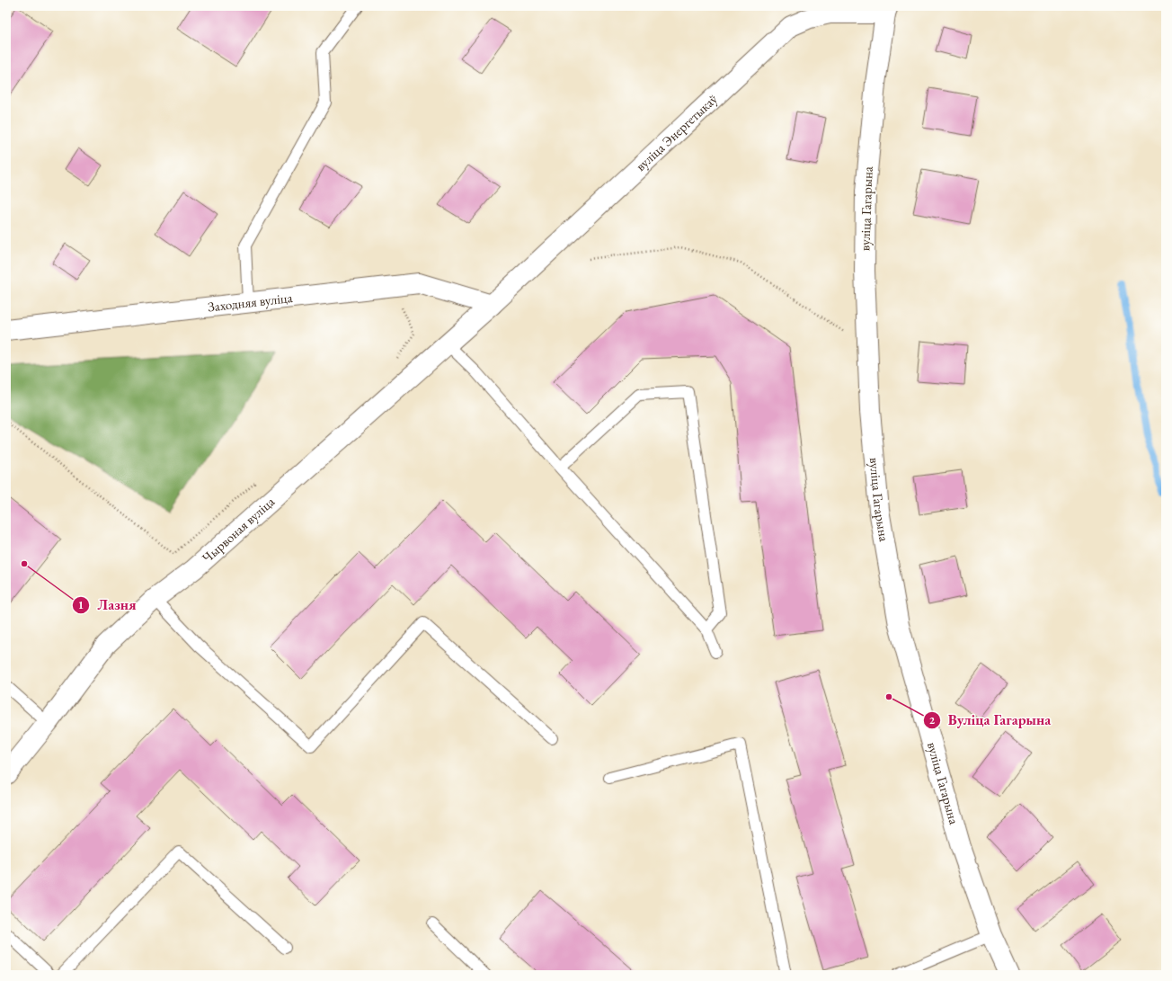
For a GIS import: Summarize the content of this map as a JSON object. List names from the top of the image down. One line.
{"streets":{"street":["вуліца Энергетыкаў","вуліца Гагарына","Заходняя вуліца","Чырвоная вуліца"]},"crossings":[["вуліца Энергетыкаў","вуліца Гагарына"],["вуліца Энергетыкаў","Заходняя вуліца"],["вуліца Энергетыкаў","Чырвоная вуліца"],["Заходняя вуліца","Чырвоная вуліца"]],"places":["Лазня","Вуліца Гагарына"]}
